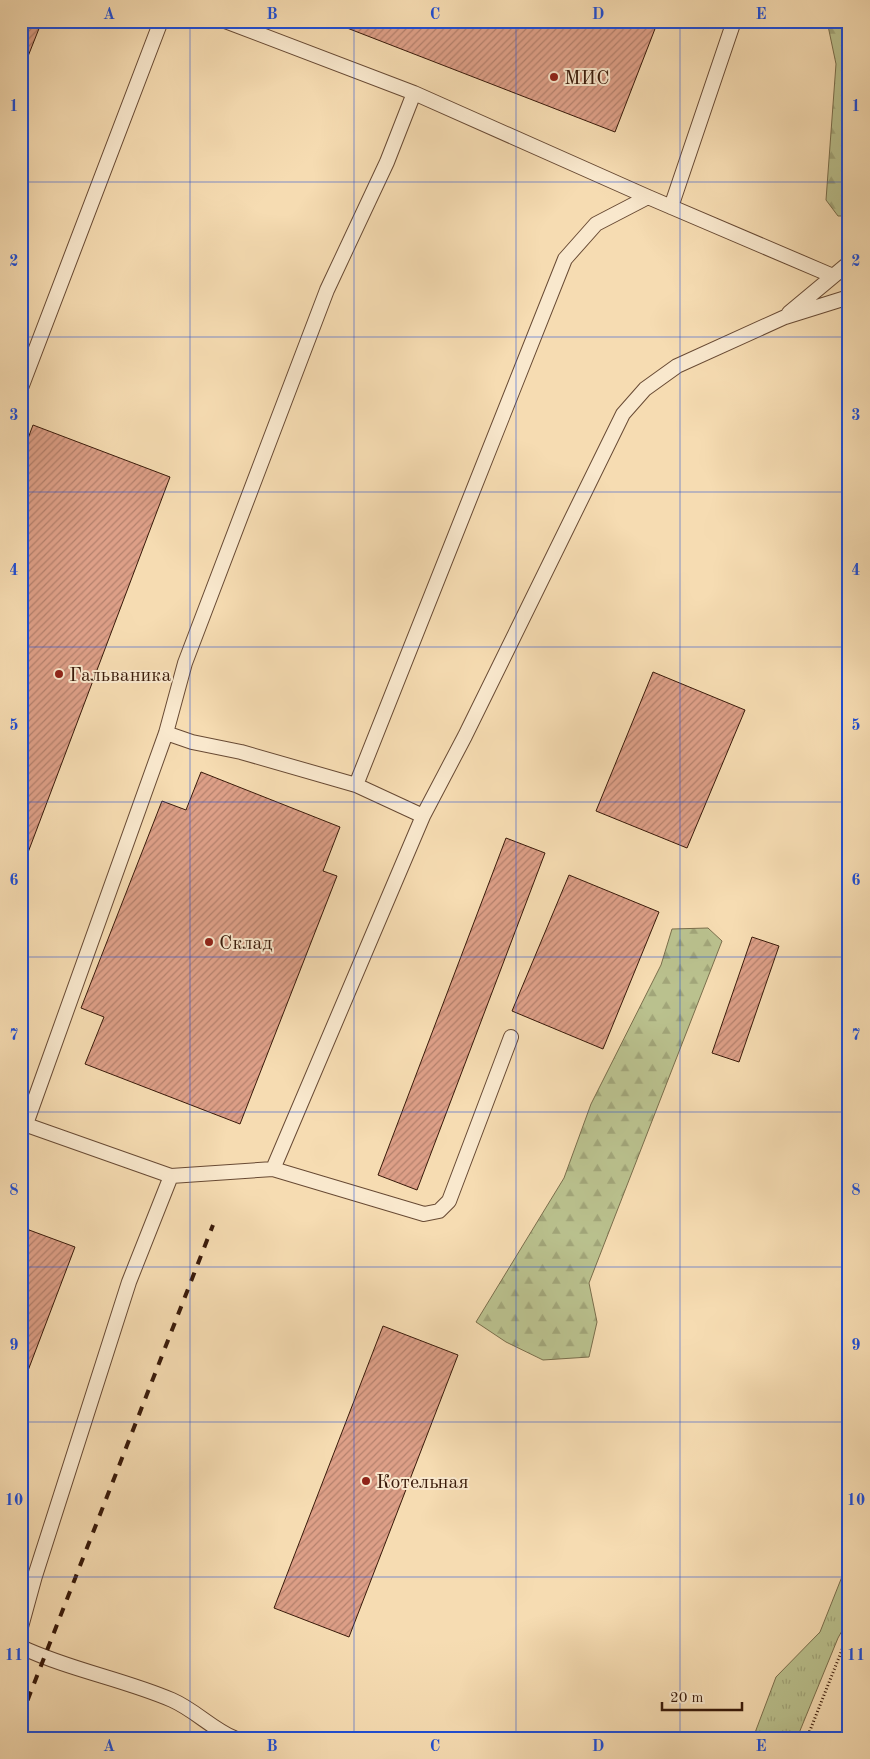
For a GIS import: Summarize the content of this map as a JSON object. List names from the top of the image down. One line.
{"places":["МИС","Гальваника","Склад","Котельная"],"scale_bar":"20 m","grid":{"columns":["A","B","C","D","E"],"rows":["1","2","3","4","5","6","7","8","9","10","11"]}}
